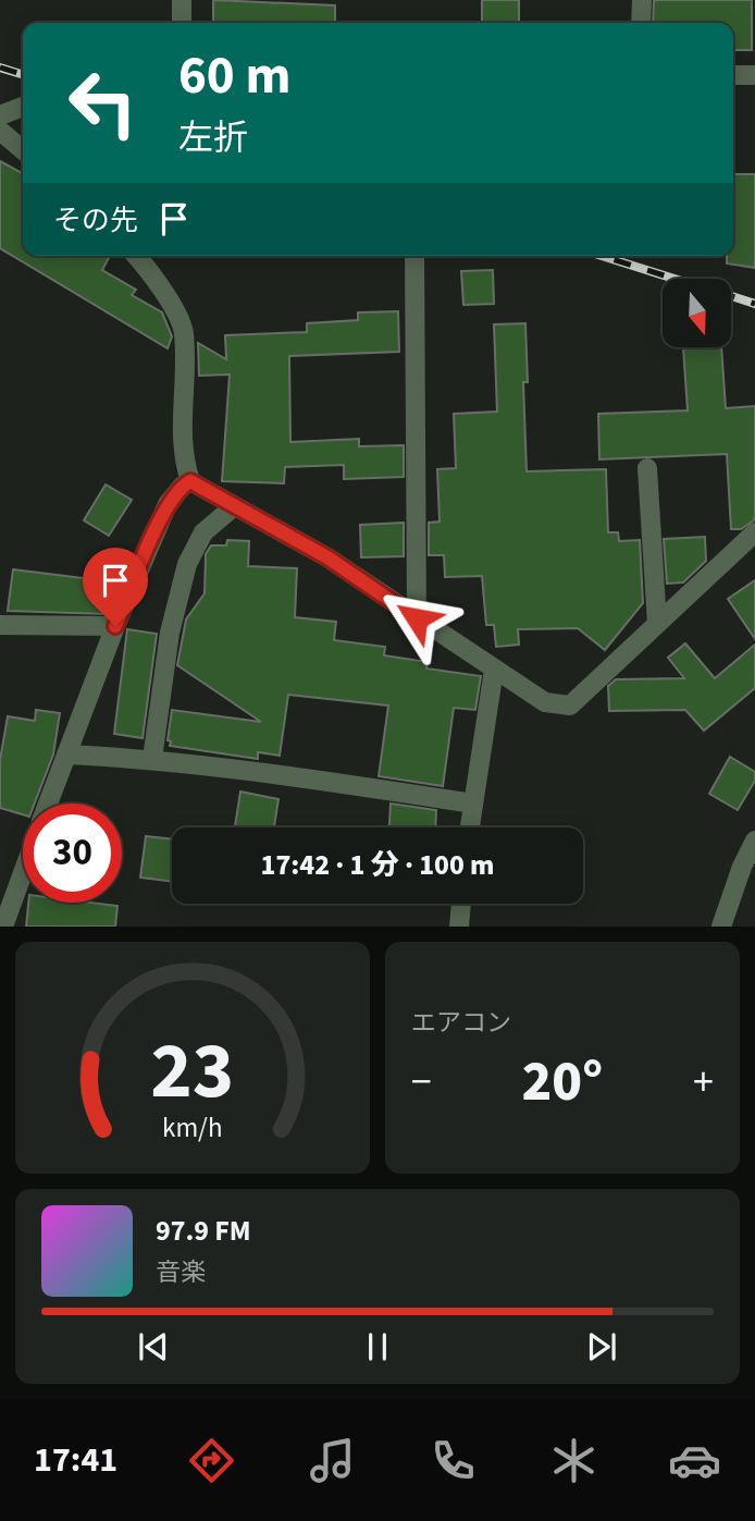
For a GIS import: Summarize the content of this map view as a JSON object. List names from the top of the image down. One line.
{"north":"bottom","page":{"turn":["60 m","左折"],"then":"その先","limit":"30","trip":"17:42 · 1 分 · 100 m","tile":"エアコン","heat":["−","20°","+"],"song":["97.9 FM","音楽"],"tabs":"17:41","gauge":["23","km/h"]}}
